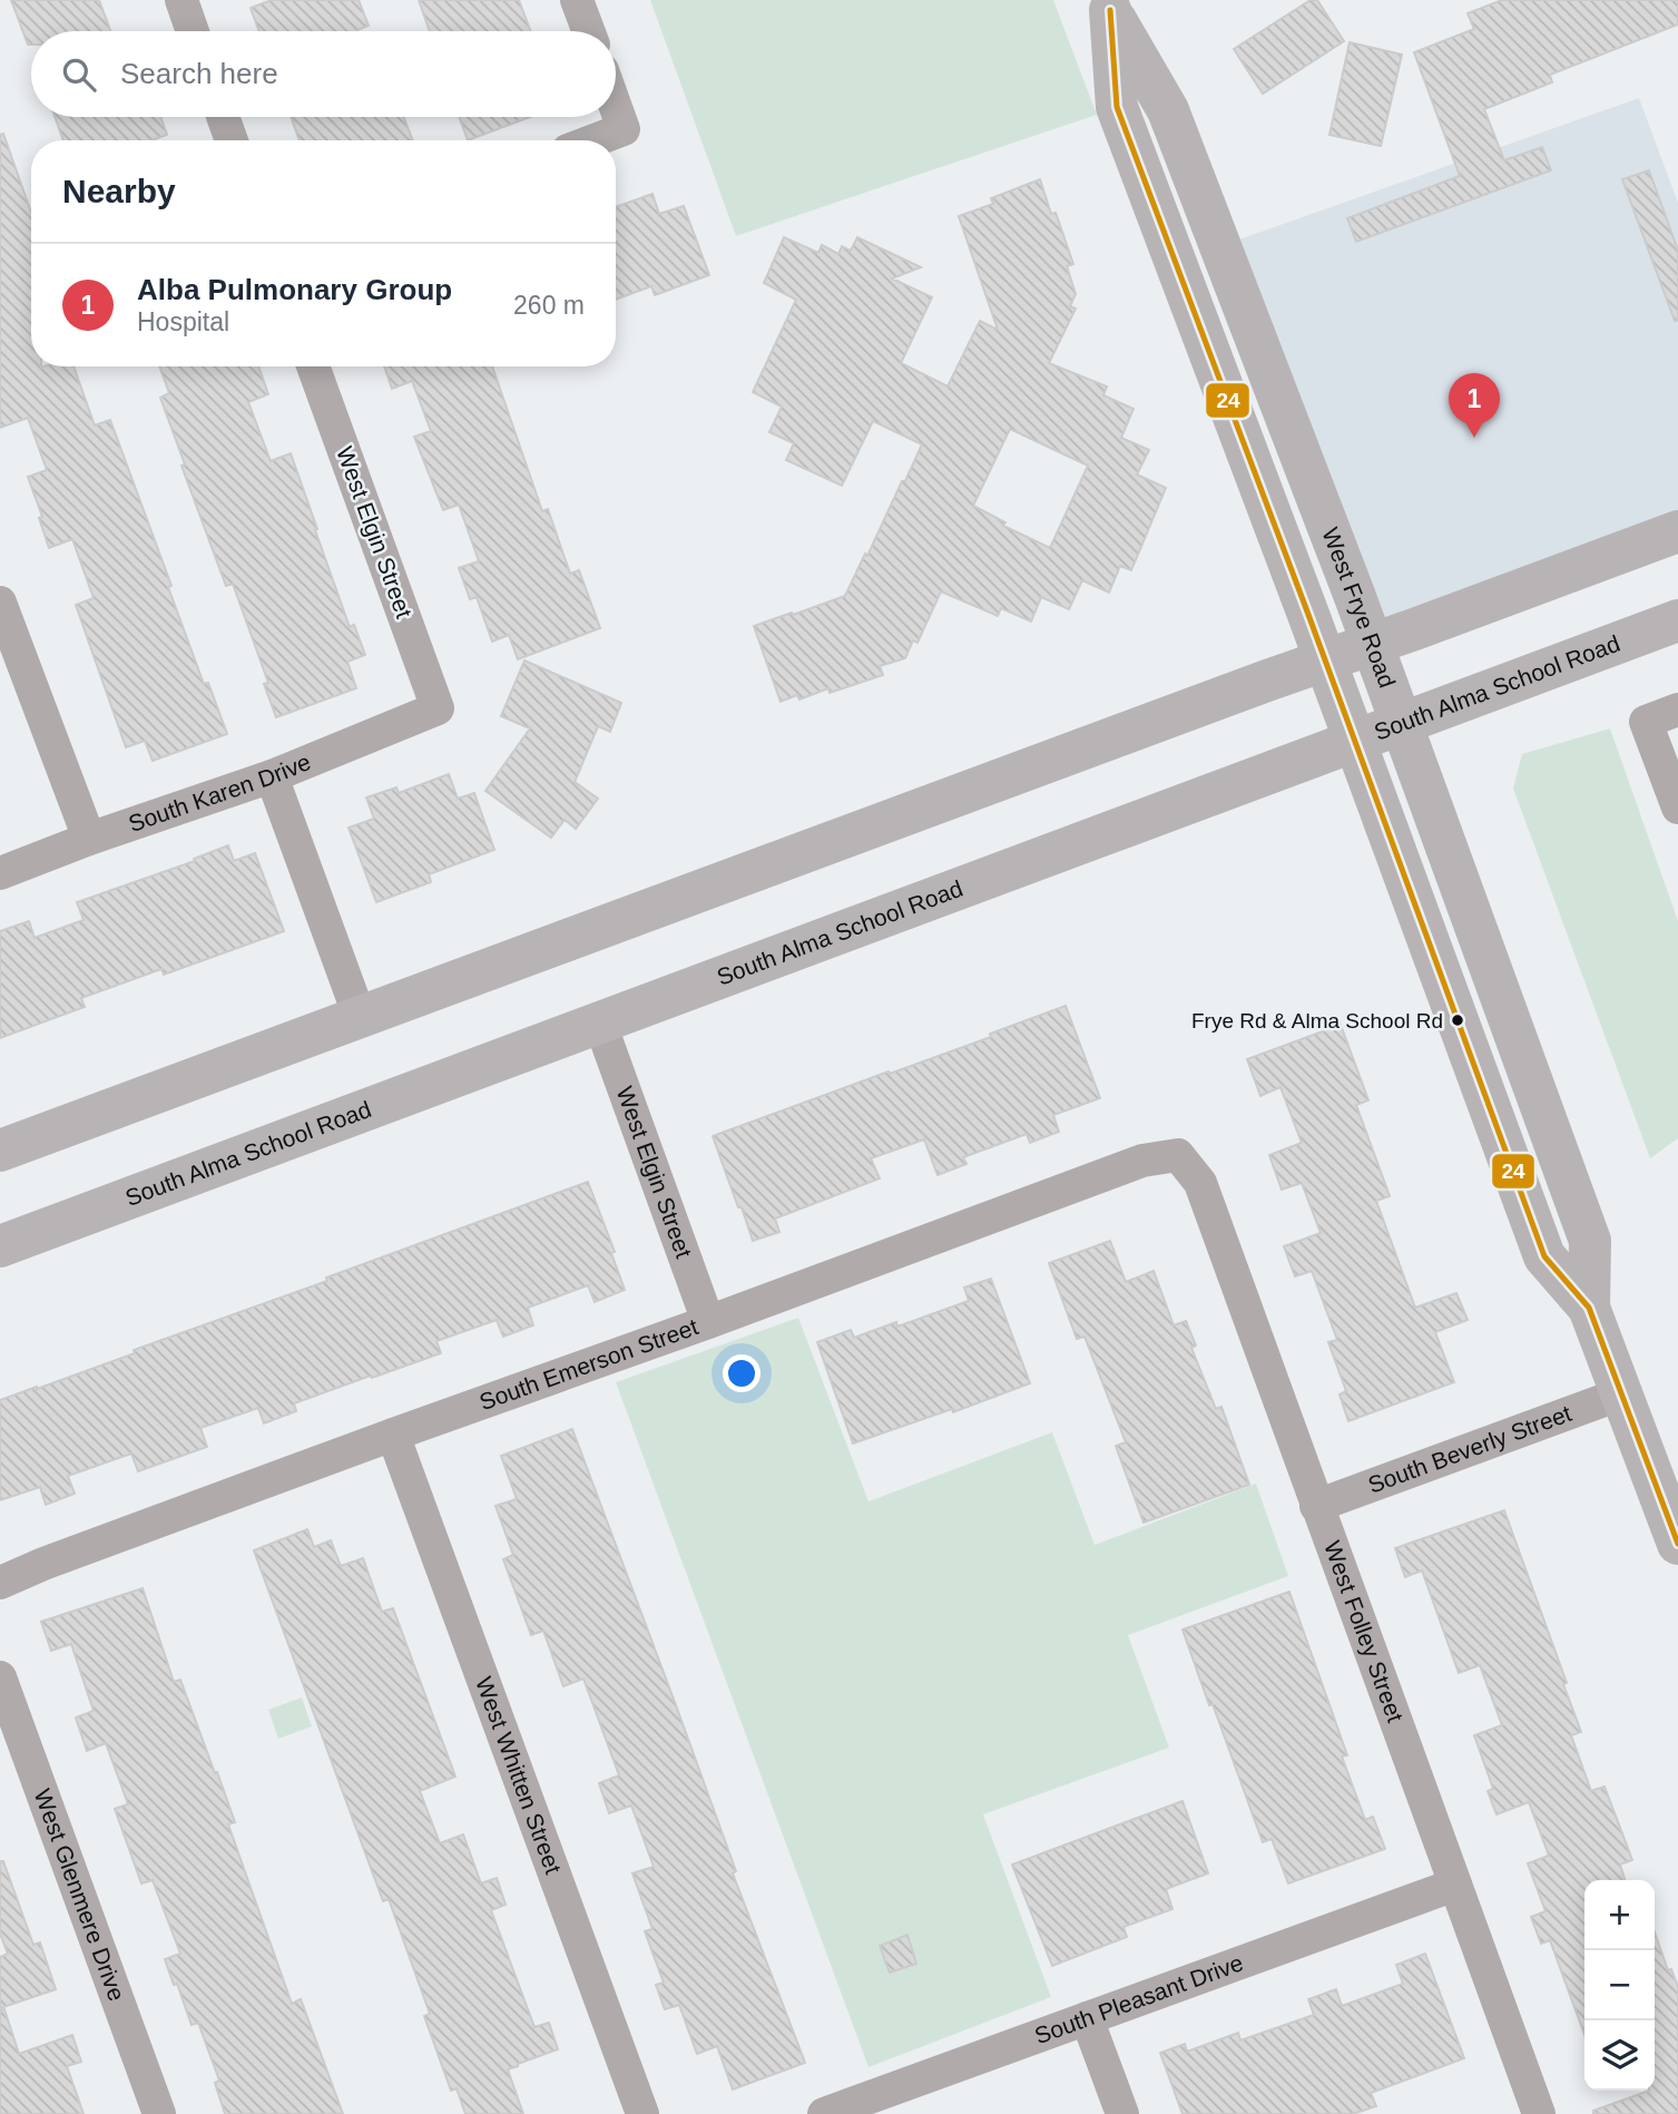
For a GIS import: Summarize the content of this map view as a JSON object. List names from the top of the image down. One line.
{"streets":{"main road":["West Frye Road","South Alma School Road"],"street":["West Elgin Street","South Karen Drive","South Emerson Street","South Beverly Street","West Folley Street","West Whitten Street","West Glenmere Drive","South Pleasant Drive"]},"crossings":[["West Elgin Street","South Alma School Road"],["West Elgin Street","South Karen Drive"],["West Elgin Street","South Emerson Street"],["West Frye Road","South Alma School Road"],["West Frye Road","South Beverly Street"],["South Emerson Street","West Folley Street"],["South Emerson Street","West Whitten Street"],["South Beverly Street","West Folley Street"],["West Folley Street","South Pleasant Drive"]],"places":["Frye Rd & Alma School Rd"],"lines":["transit line 24"],"page":{"search":"Search here","heading":"Nearby","list":[{"mark":"1","name":"Alba Pulmonary Group","note":"Hospital","value":"260 m"}],"pins":"1","map_buttons":["+","−"]}}
